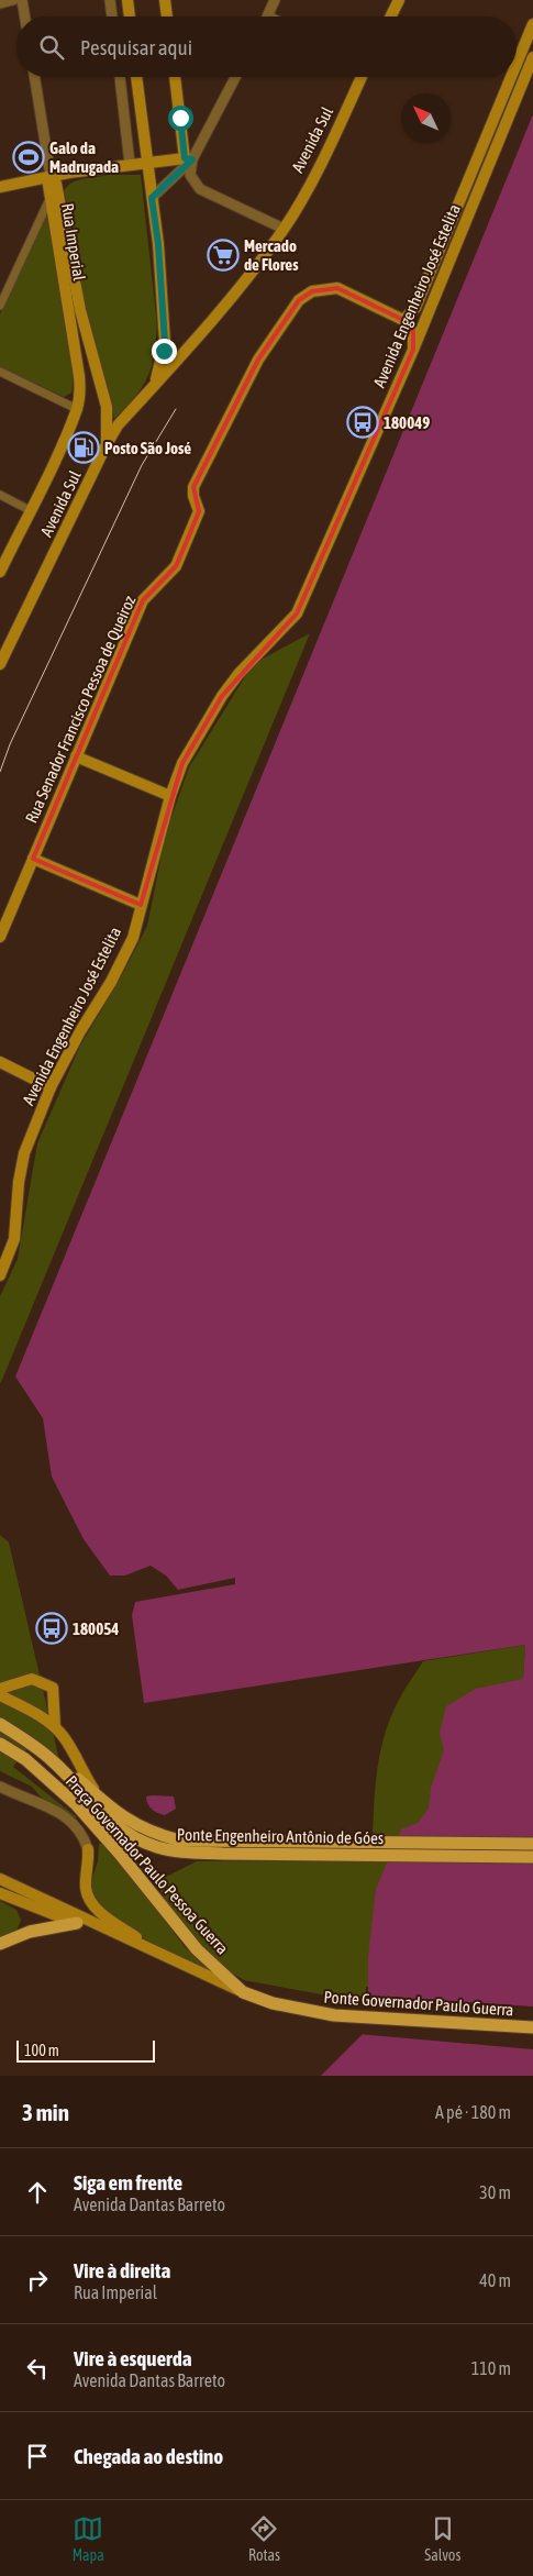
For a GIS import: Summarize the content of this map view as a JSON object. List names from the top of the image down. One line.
{"streets":{"main road":["Avenida Sul","Rua Imperial","Avenida Engenheiro José Estelita","Rua Senador Francisco Pessoa de Queiroz","Ponte Engenheiro Antônio de Góes","Praça Governador Paulo Pessoa Guerra","Ponte Governador Paulo Guerra"]},"crossings":[["Avenida Sul","Rua Imperial"],["Avenida Engenheiro José Estelita","Rua Senador Francisco Pessoa de Queiroz"],["Praça Governador Paulo Pessoa Guerra","Ponte Governador Paulo Guerra"]],"places":{"sports":["Galo da Madrugada"],"supermarket":["Mercado de Flores"],"bus stop":["180049","180054"],"fuel station":["Posto São José"]},"scale_bar":"100 m","north":"top left","page":{"search":"Pesquisar aqui","scale":"100 m","heading":["3 min","A pé · 180 m"],"list":[["Siga em frente","Avenida Dantas Barreto","30 m"],["Vire à direita","Rua Imperial","40 m"],["Vire à esquerda","Avenida Dantas Barreto","110 m"],"Chegada ao destino"],"nav":["Mapa","Rotas","Salvos"]}}
